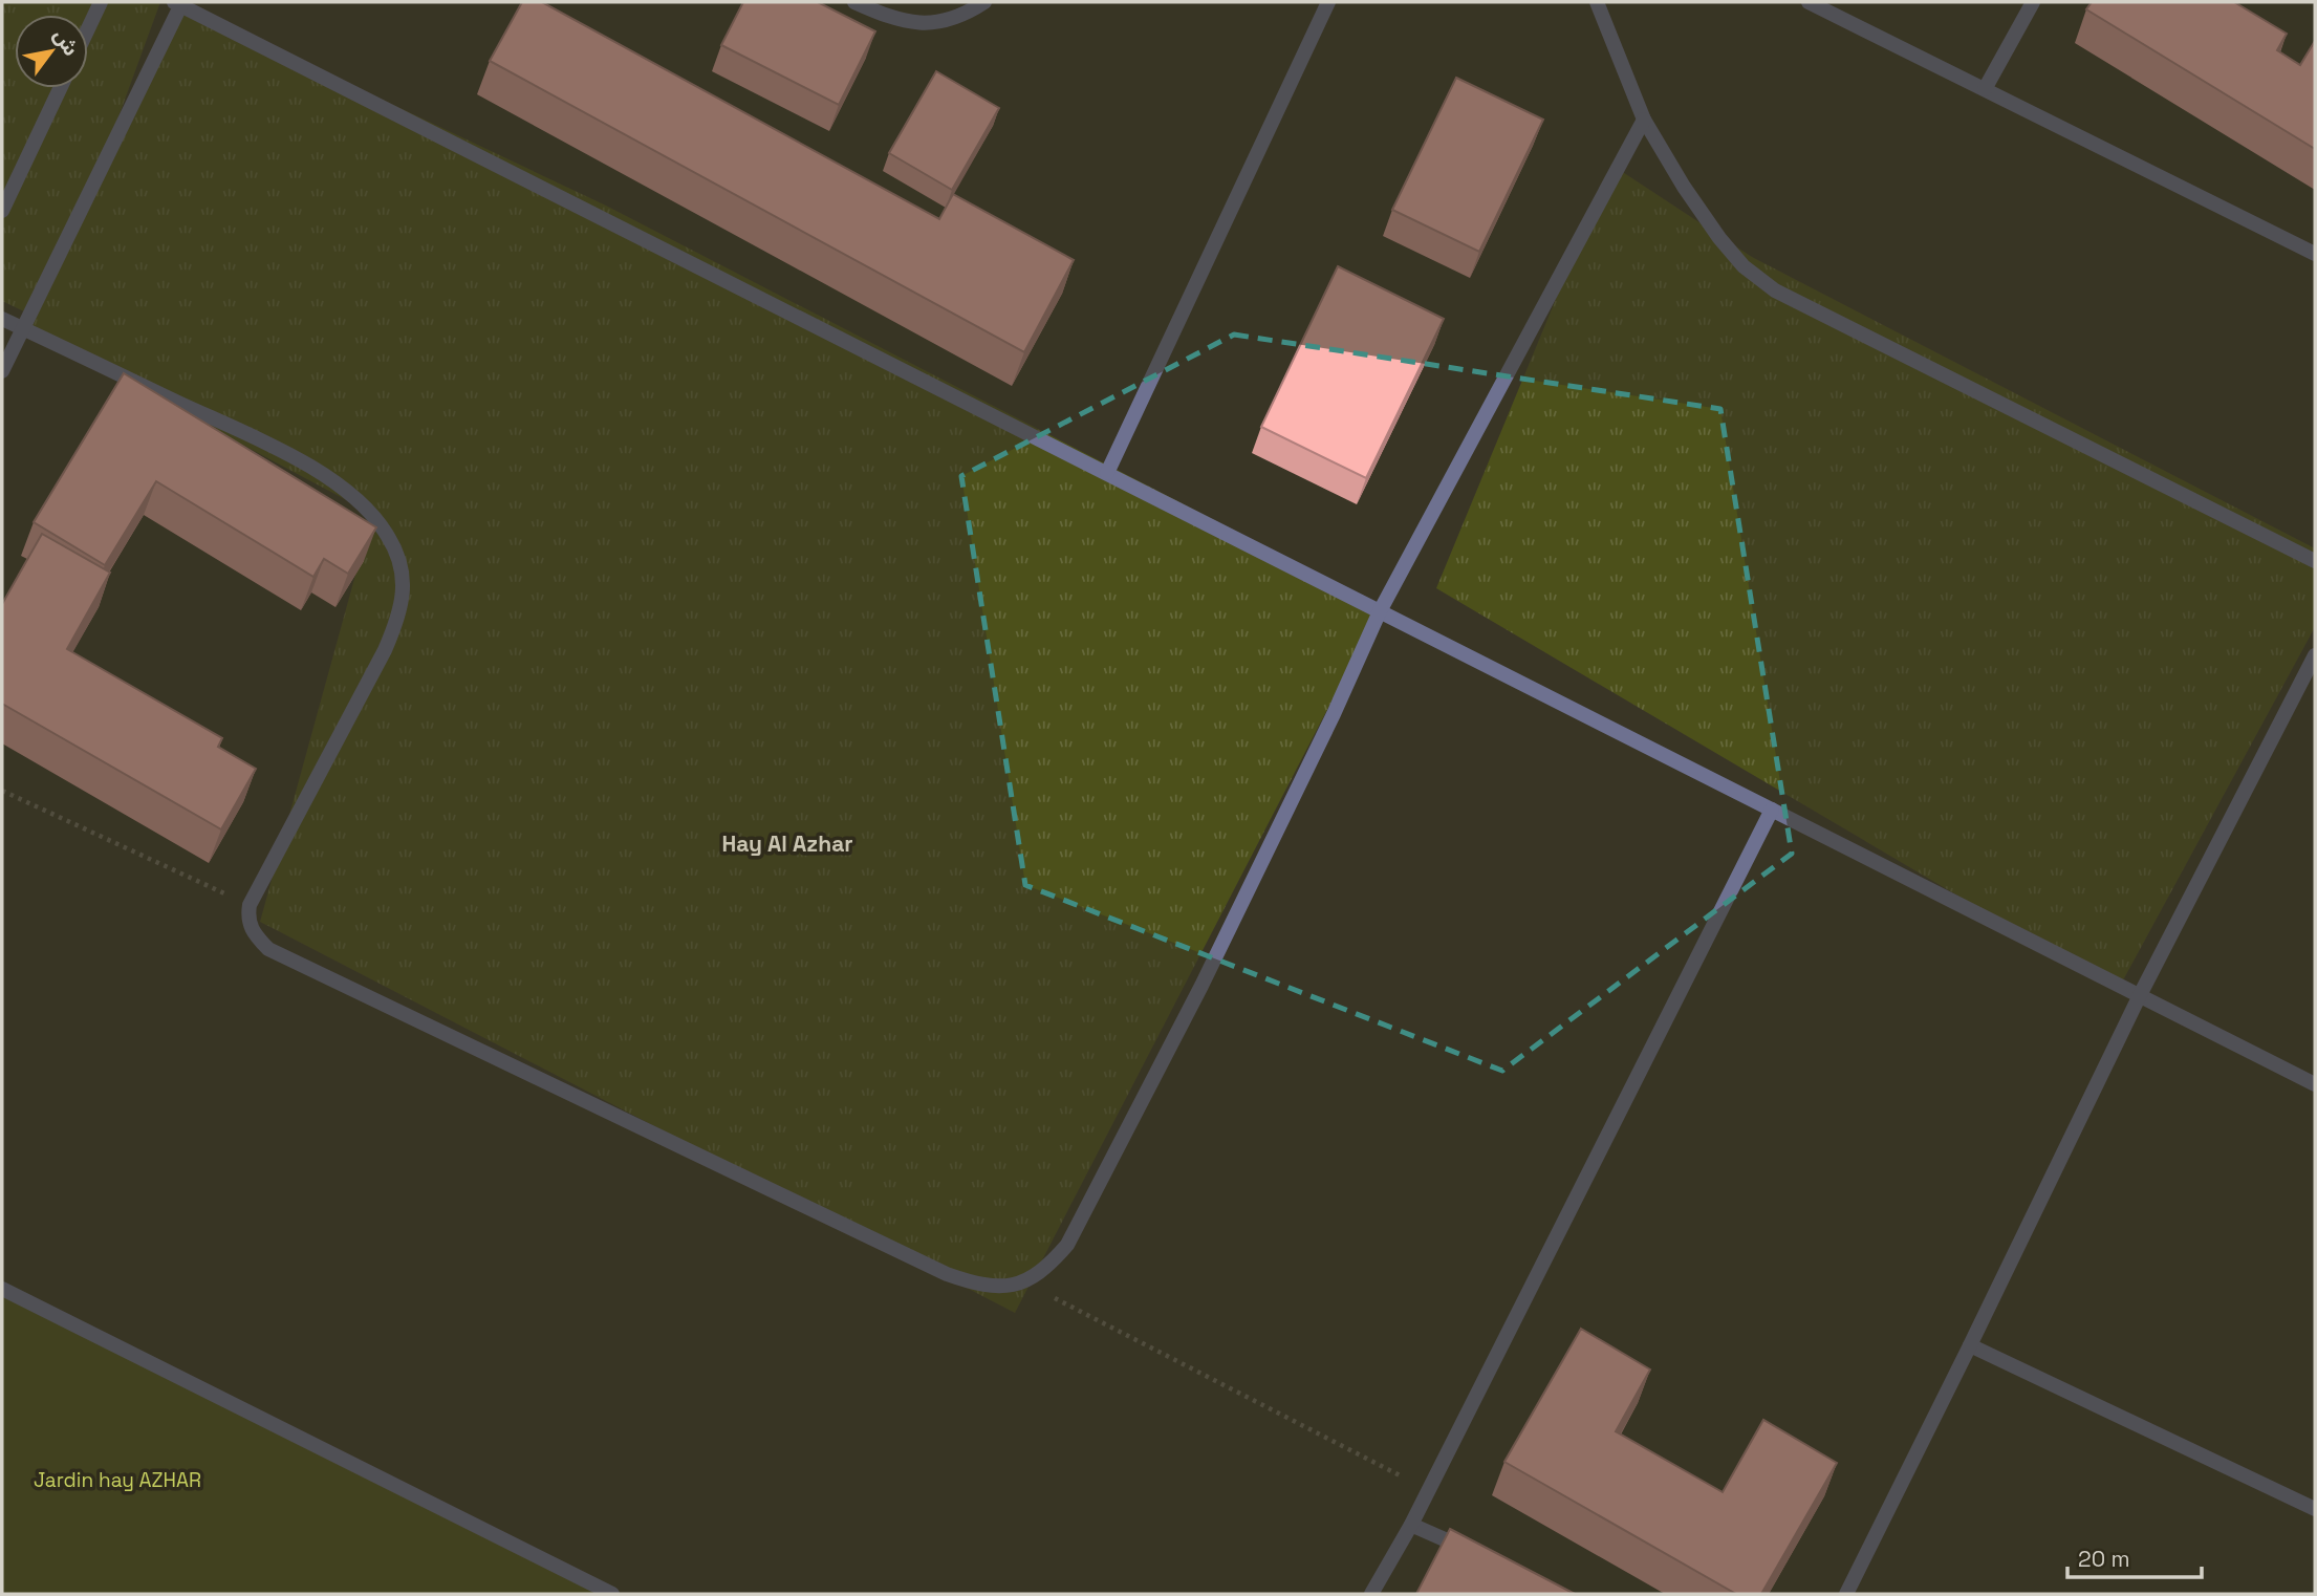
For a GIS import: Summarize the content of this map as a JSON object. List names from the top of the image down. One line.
{"districts":["Hay Al Azhar"],"parks":["Jardin hay AZHAR"],"scale_bar":"20 m","north":"top right"}
